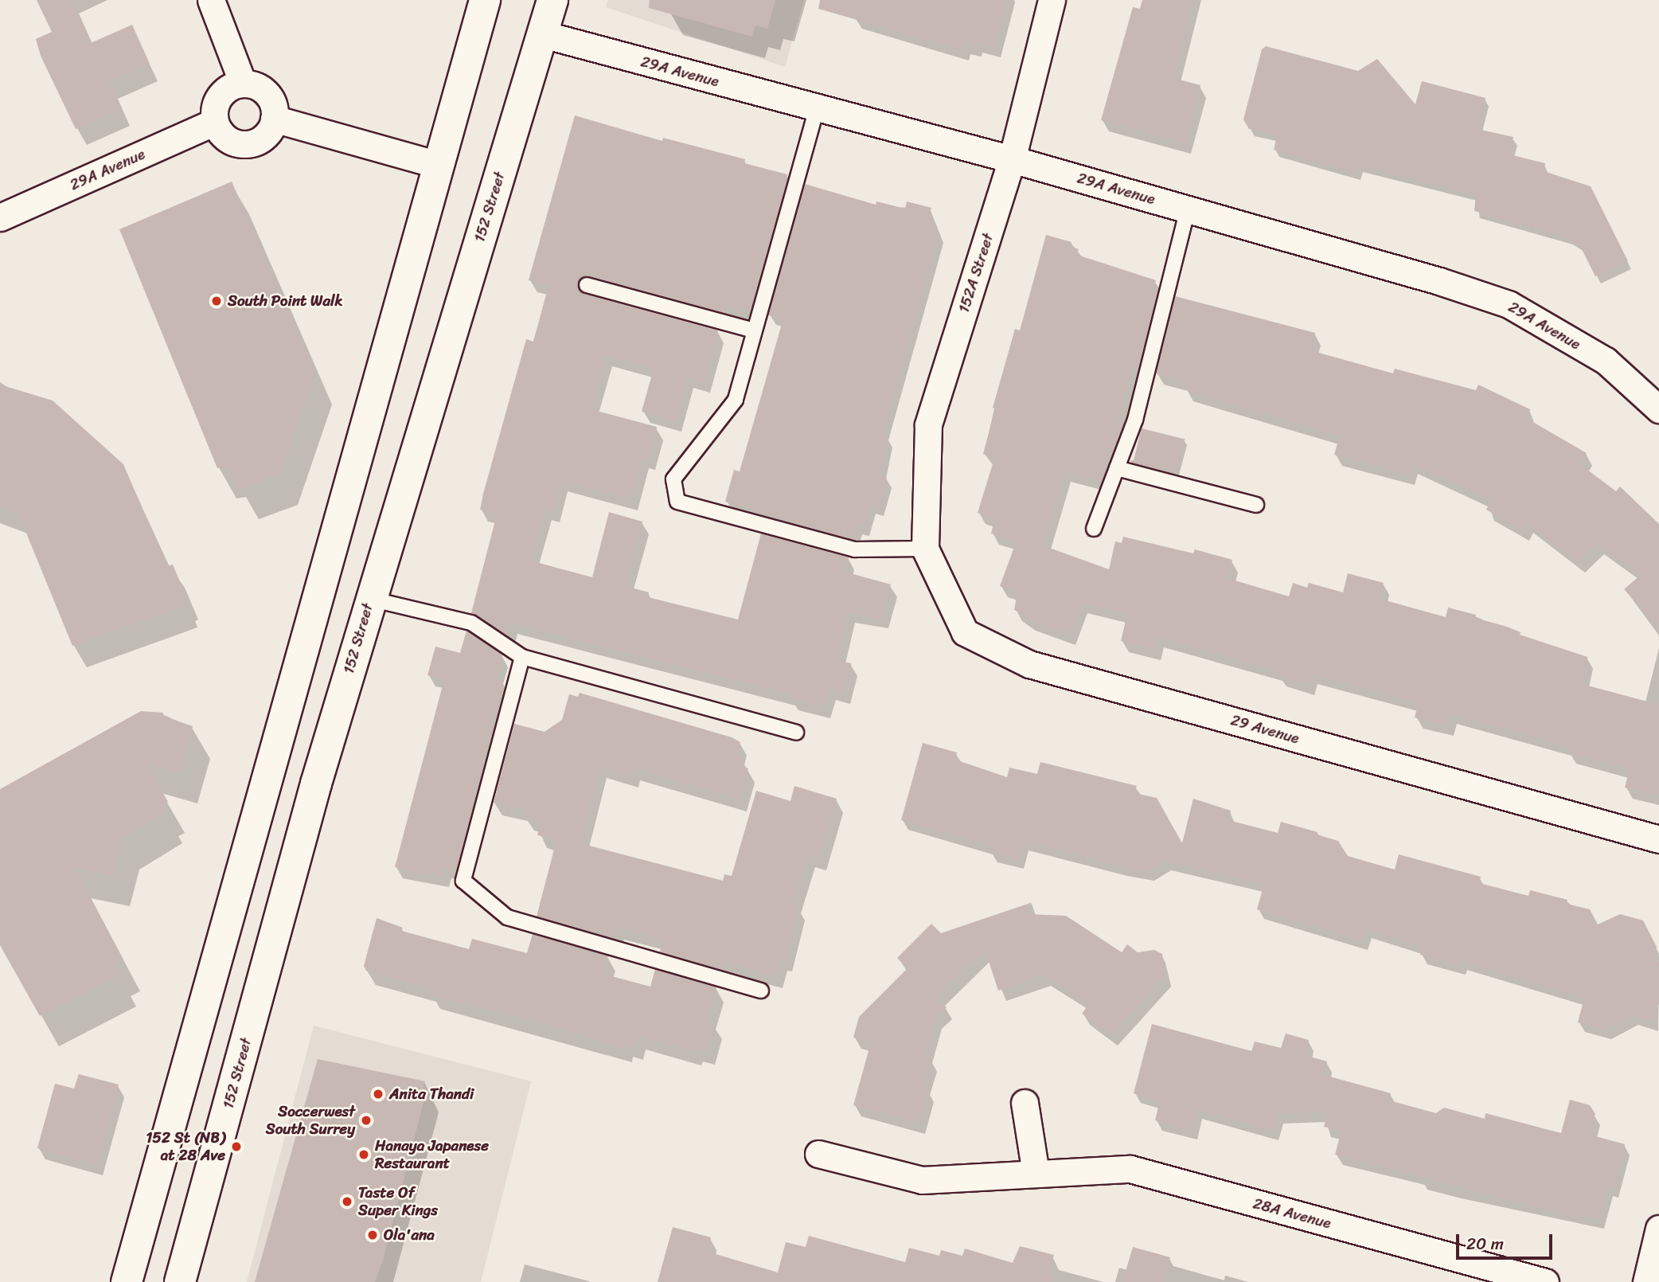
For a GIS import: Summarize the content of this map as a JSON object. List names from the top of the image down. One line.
{"streets":{"main road":["152 Street"],"street":["29A Avenue","152A Street","29 Avenue","28A Avenue"]},"crossings":[["29A Avenue","152 Street"],["29A Avenue","152A Street"],["152A Street","29 Avenue"]],"places":["South Point Walk","Anita Thandi","Soccerwest South Surrey","152 St (NB) at 28 Ave","Hanaya Japanese Restaurant","Taste Of Super Kings","Ola'ana"],"scale_bar":"20 m"}
